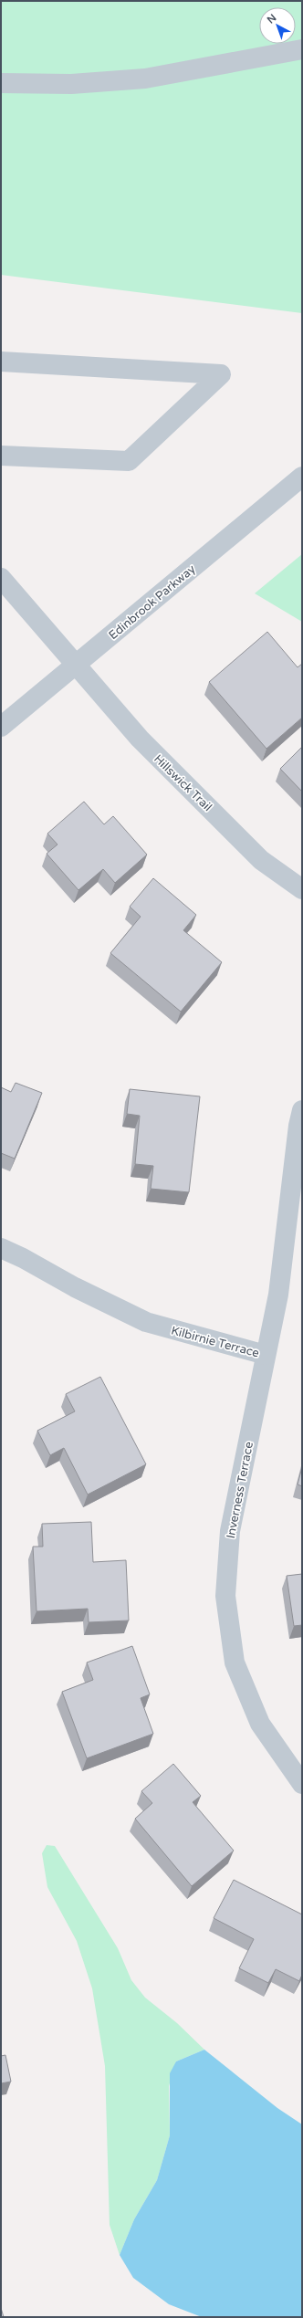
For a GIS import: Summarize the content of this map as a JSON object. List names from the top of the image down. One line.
{"streets":{"street":["Edinbrook Parkway","Hillswick Trail","Kilbirnie Terrace","Inverness Terrace"]},"crossings":[["Edinbrook Parkway","Hillswick Trail"],["Kilbirnie Terrace","Inverness Terrace"]],"north":"top left"}
